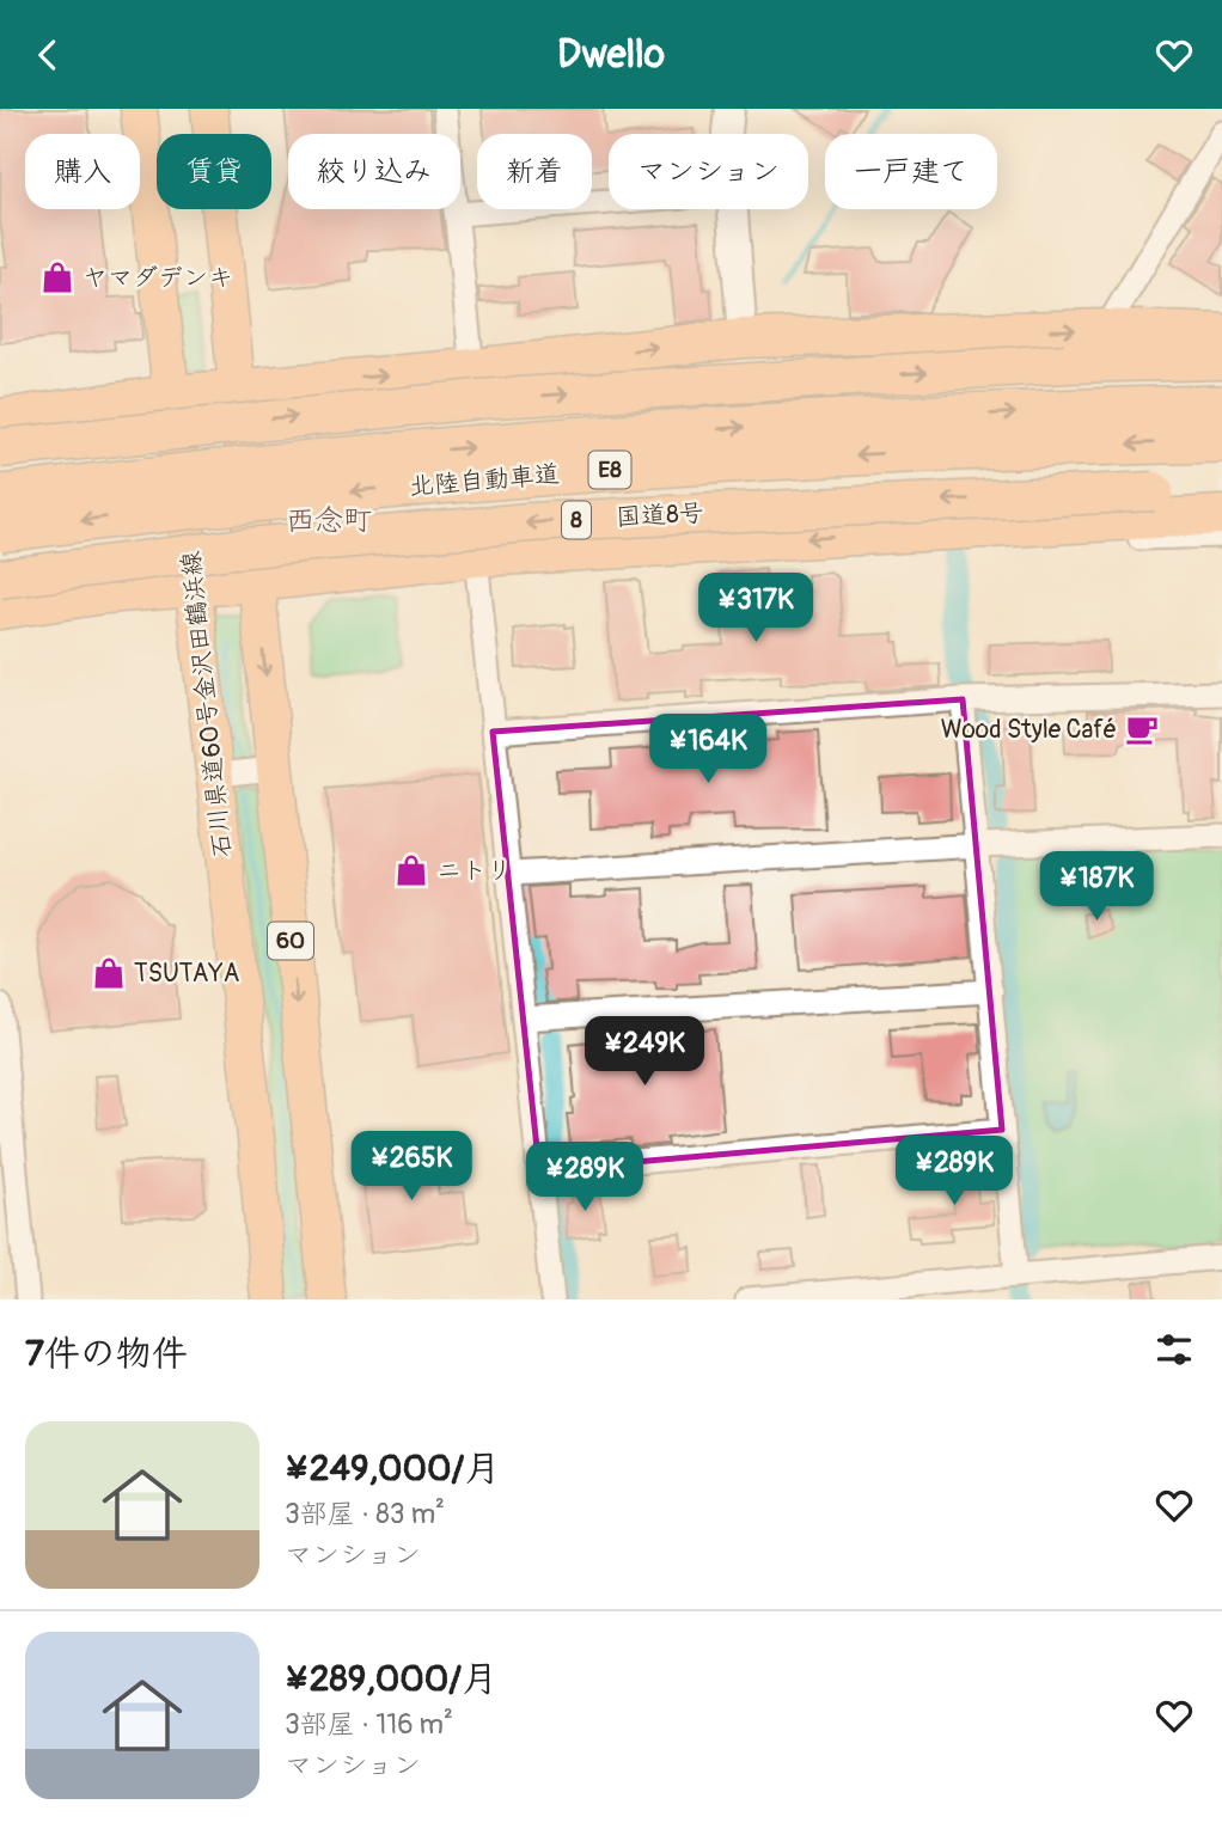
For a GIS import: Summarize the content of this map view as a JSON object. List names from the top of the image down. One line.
{"streets":{"highway":["E8","北陸自動車道","国道8号","8"],"main road":["石川県道60号金沢田鶴浜線","60"]},"crossings":[["8","60"]],"districts":["西念町"],"places":{"shop":["ヤマダデンキ","ニトリ","TSUTAYA"],"cafe":["Wood Style Café"]},"page":{"header":"Dwello","chip":["購入","賃貸","絞り込み","新着","マンション","一戸建て"],"price":["¥317K","¥164K","¥187K","¥249K","¥265K","¥289K","¥289K"],"heading":"7件の物件","list":[{"name":"¥249,000/月","note":"3部屋 · 83 m² · マンション"},{"name":"¥289,000/月","note":"3部屋 · 116 m² · マンション"}]}}
